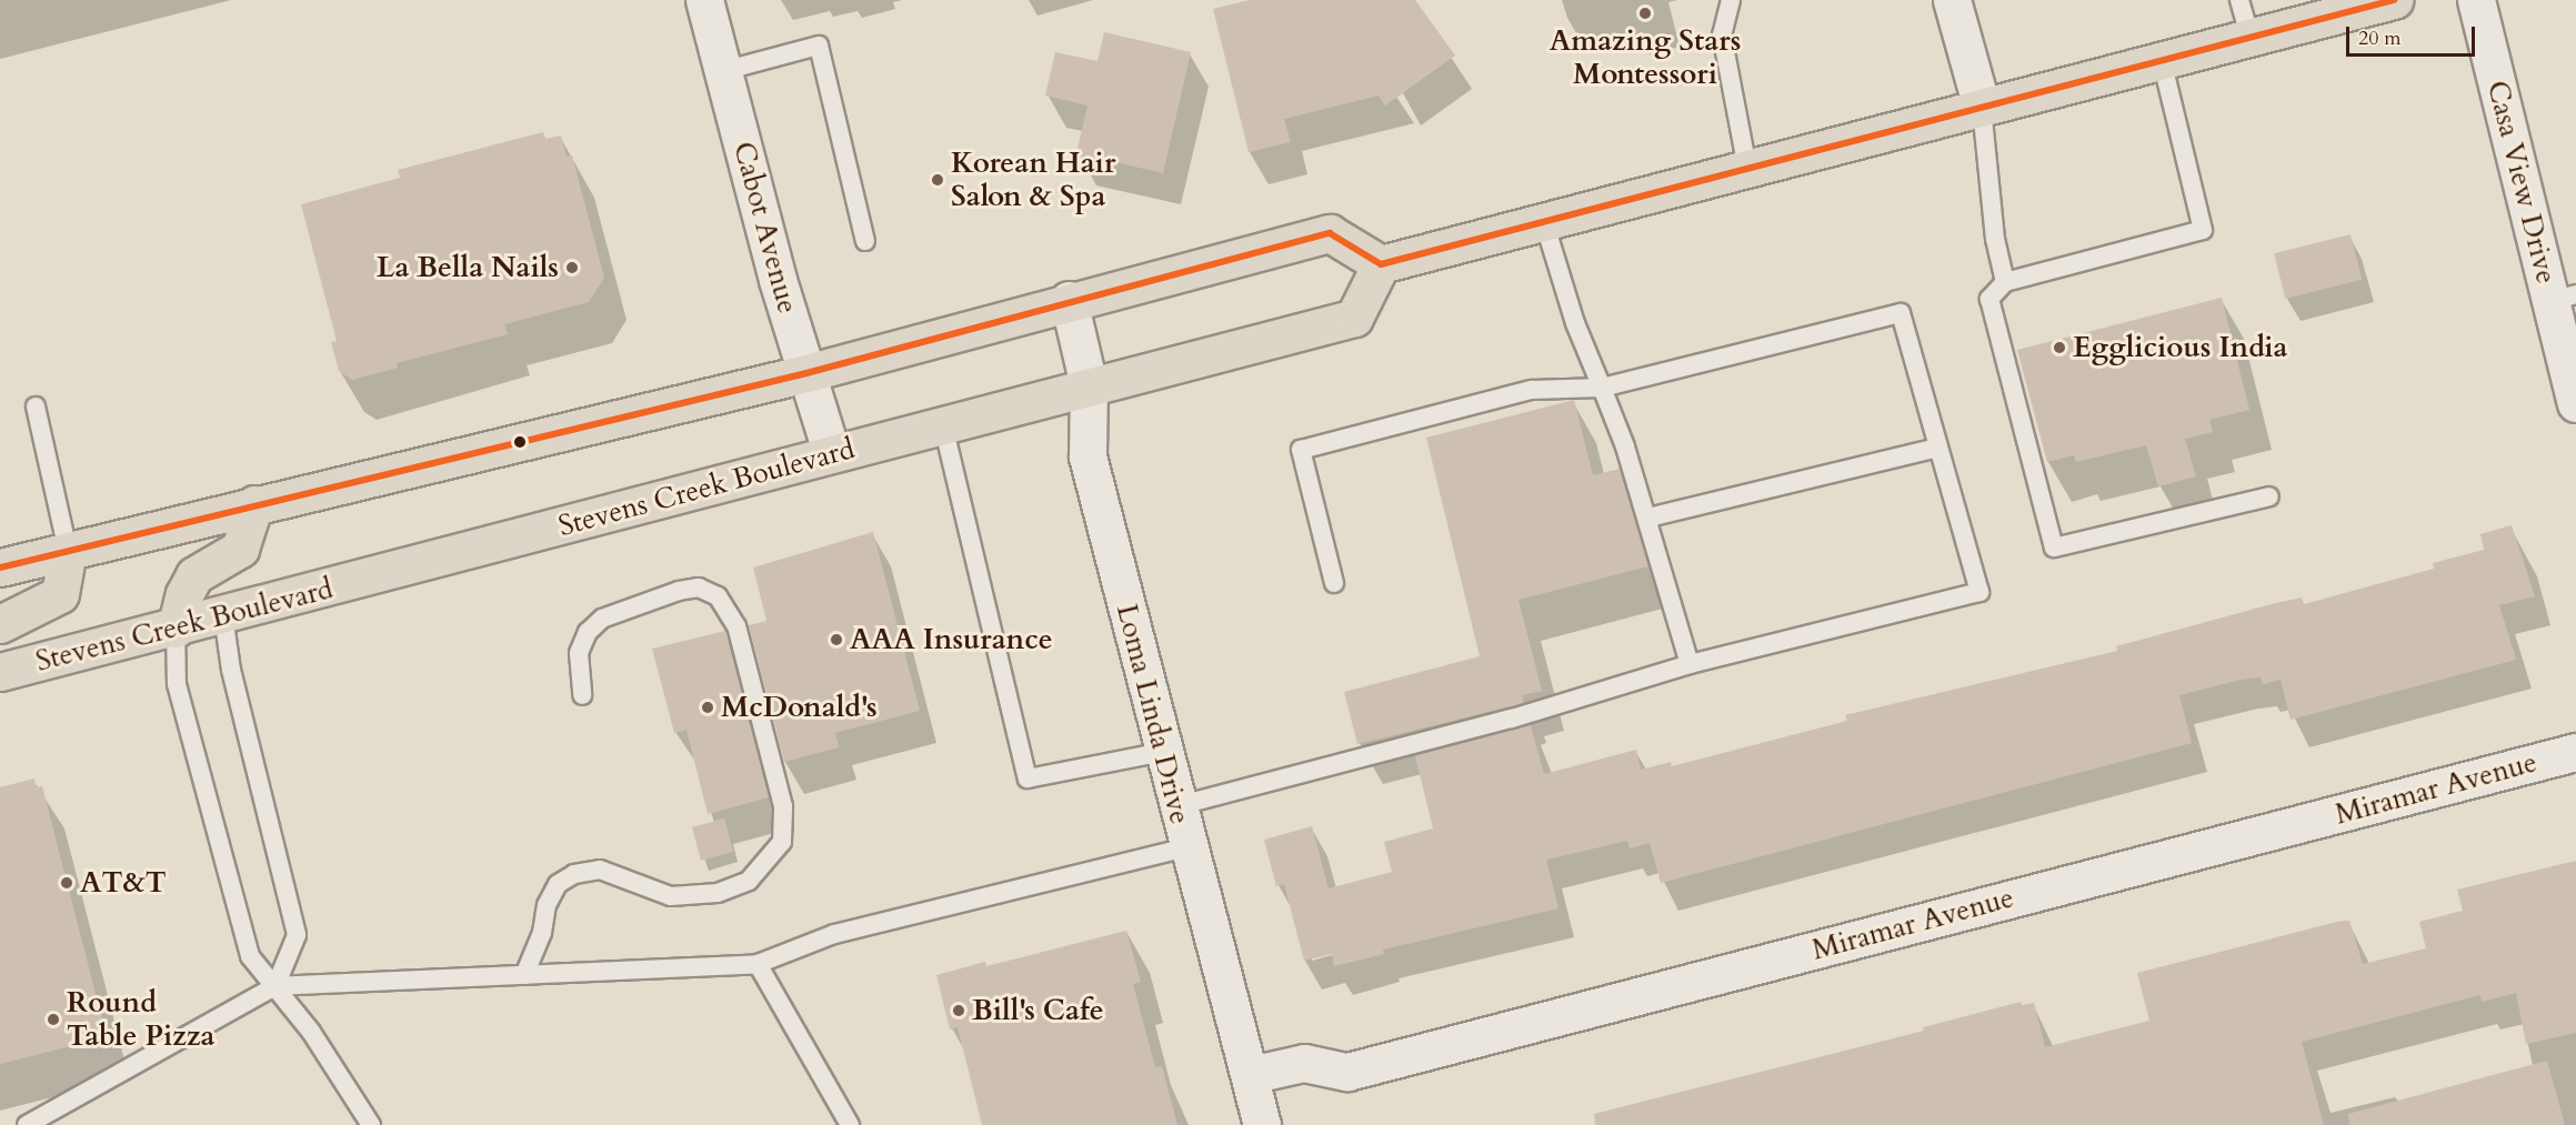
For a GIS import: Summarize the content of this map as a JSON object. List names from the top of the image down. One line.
{"streets":{"main road":["Stevens Creek Boulevard"],"street":["Casa View Drive","Cabot Avenue","Loma Linda Drive","Miramar Avenue"]},"crossings":[["Cabot Avenue","Stevens Creek Boulevard"],["Stevens Creek Boulevard","Loma Linda Drive"],["Loma Linda Drive","Miramar Avenue"]],"places":["Amazing Stars Montessori","Korean Hair Salon & Spa","La Bella Nails","Egglicious India","AAA Insurance","McDonald's","AT&T","Bill's Cafe","Round Table Pizza"],"scale_bar":"20 m"}
